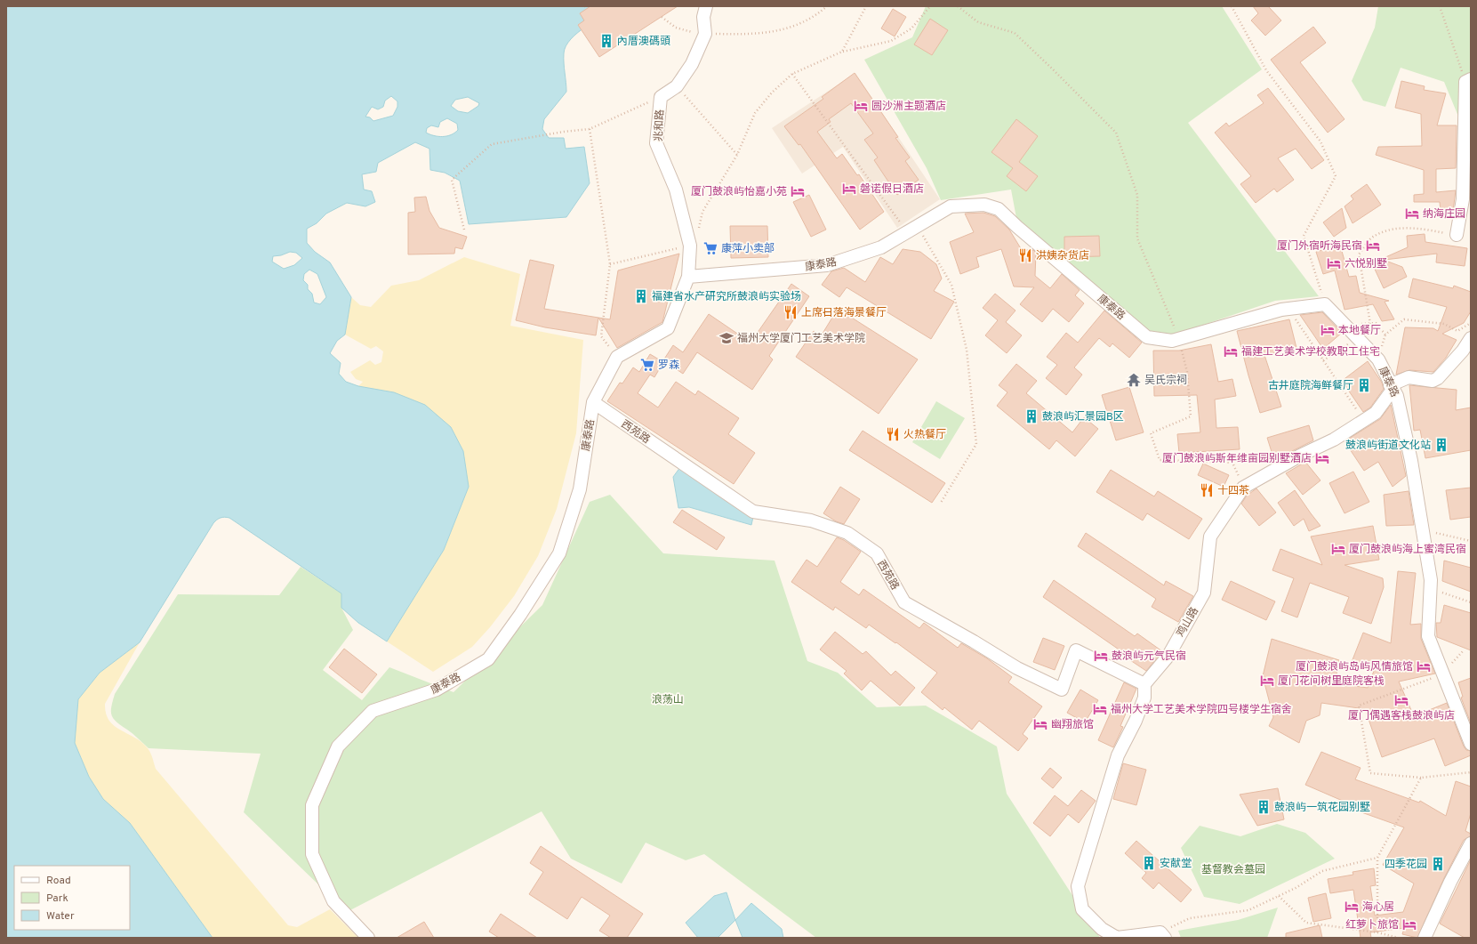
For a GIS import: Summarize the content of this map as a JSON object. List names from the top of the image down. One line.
{"streets":{"street":["兆和路","康泰路","西苑路","鸡山路"]},"crossings":[["兆和路","康泰路"],["康泰路","西苑路"],["康泰路","鸡山路"],["西苑路","鸡山路"]],"parks":["浪荡山","基督教会墓园"],"places":{"building":["內厝澳碼頭","福建省水产研究所鼓浪屿实验场","古井庭院海鲜餐厅","鼓浪屿汇景园B区","鼓浪屿街道文化站","鼓浪屿一筑花园别墅","安献堂","四季花园"],"hotel":["圆沙洲主题酒店","磐诺假日酒店","厦门鼓浪屿怡嘉小苑","纳海庄园","厦门外宿听海民宿","六悦别墅","本地餐厅","福建工艺美术学校教职工住宅","厦门鼓浪屿斯年维亩园别墅酒店","厦门鼓浪屿海上蜜湾民宿","鼓浪屿元气民宿","厦门鼓浪屿岛屿风情旅馆","厦门花间树里庭院客栈","厦门偶遇客栈鼓浪屿店","福州大学工艺美术学院四号楼学生宿舍","幽翔旅馆","海心居","红萝卜旅馆"],"supermarket":["康萍小卖部","罗森"],"restaurant":["洪姨杂货店","上席·日落海景餐厅","火热餐厅","十四茶"],"school or university":["福州大学厦门工艺美术学院"],"temple":["吴氏宗祠"]},"legend":["Road","Park","Water"]}
